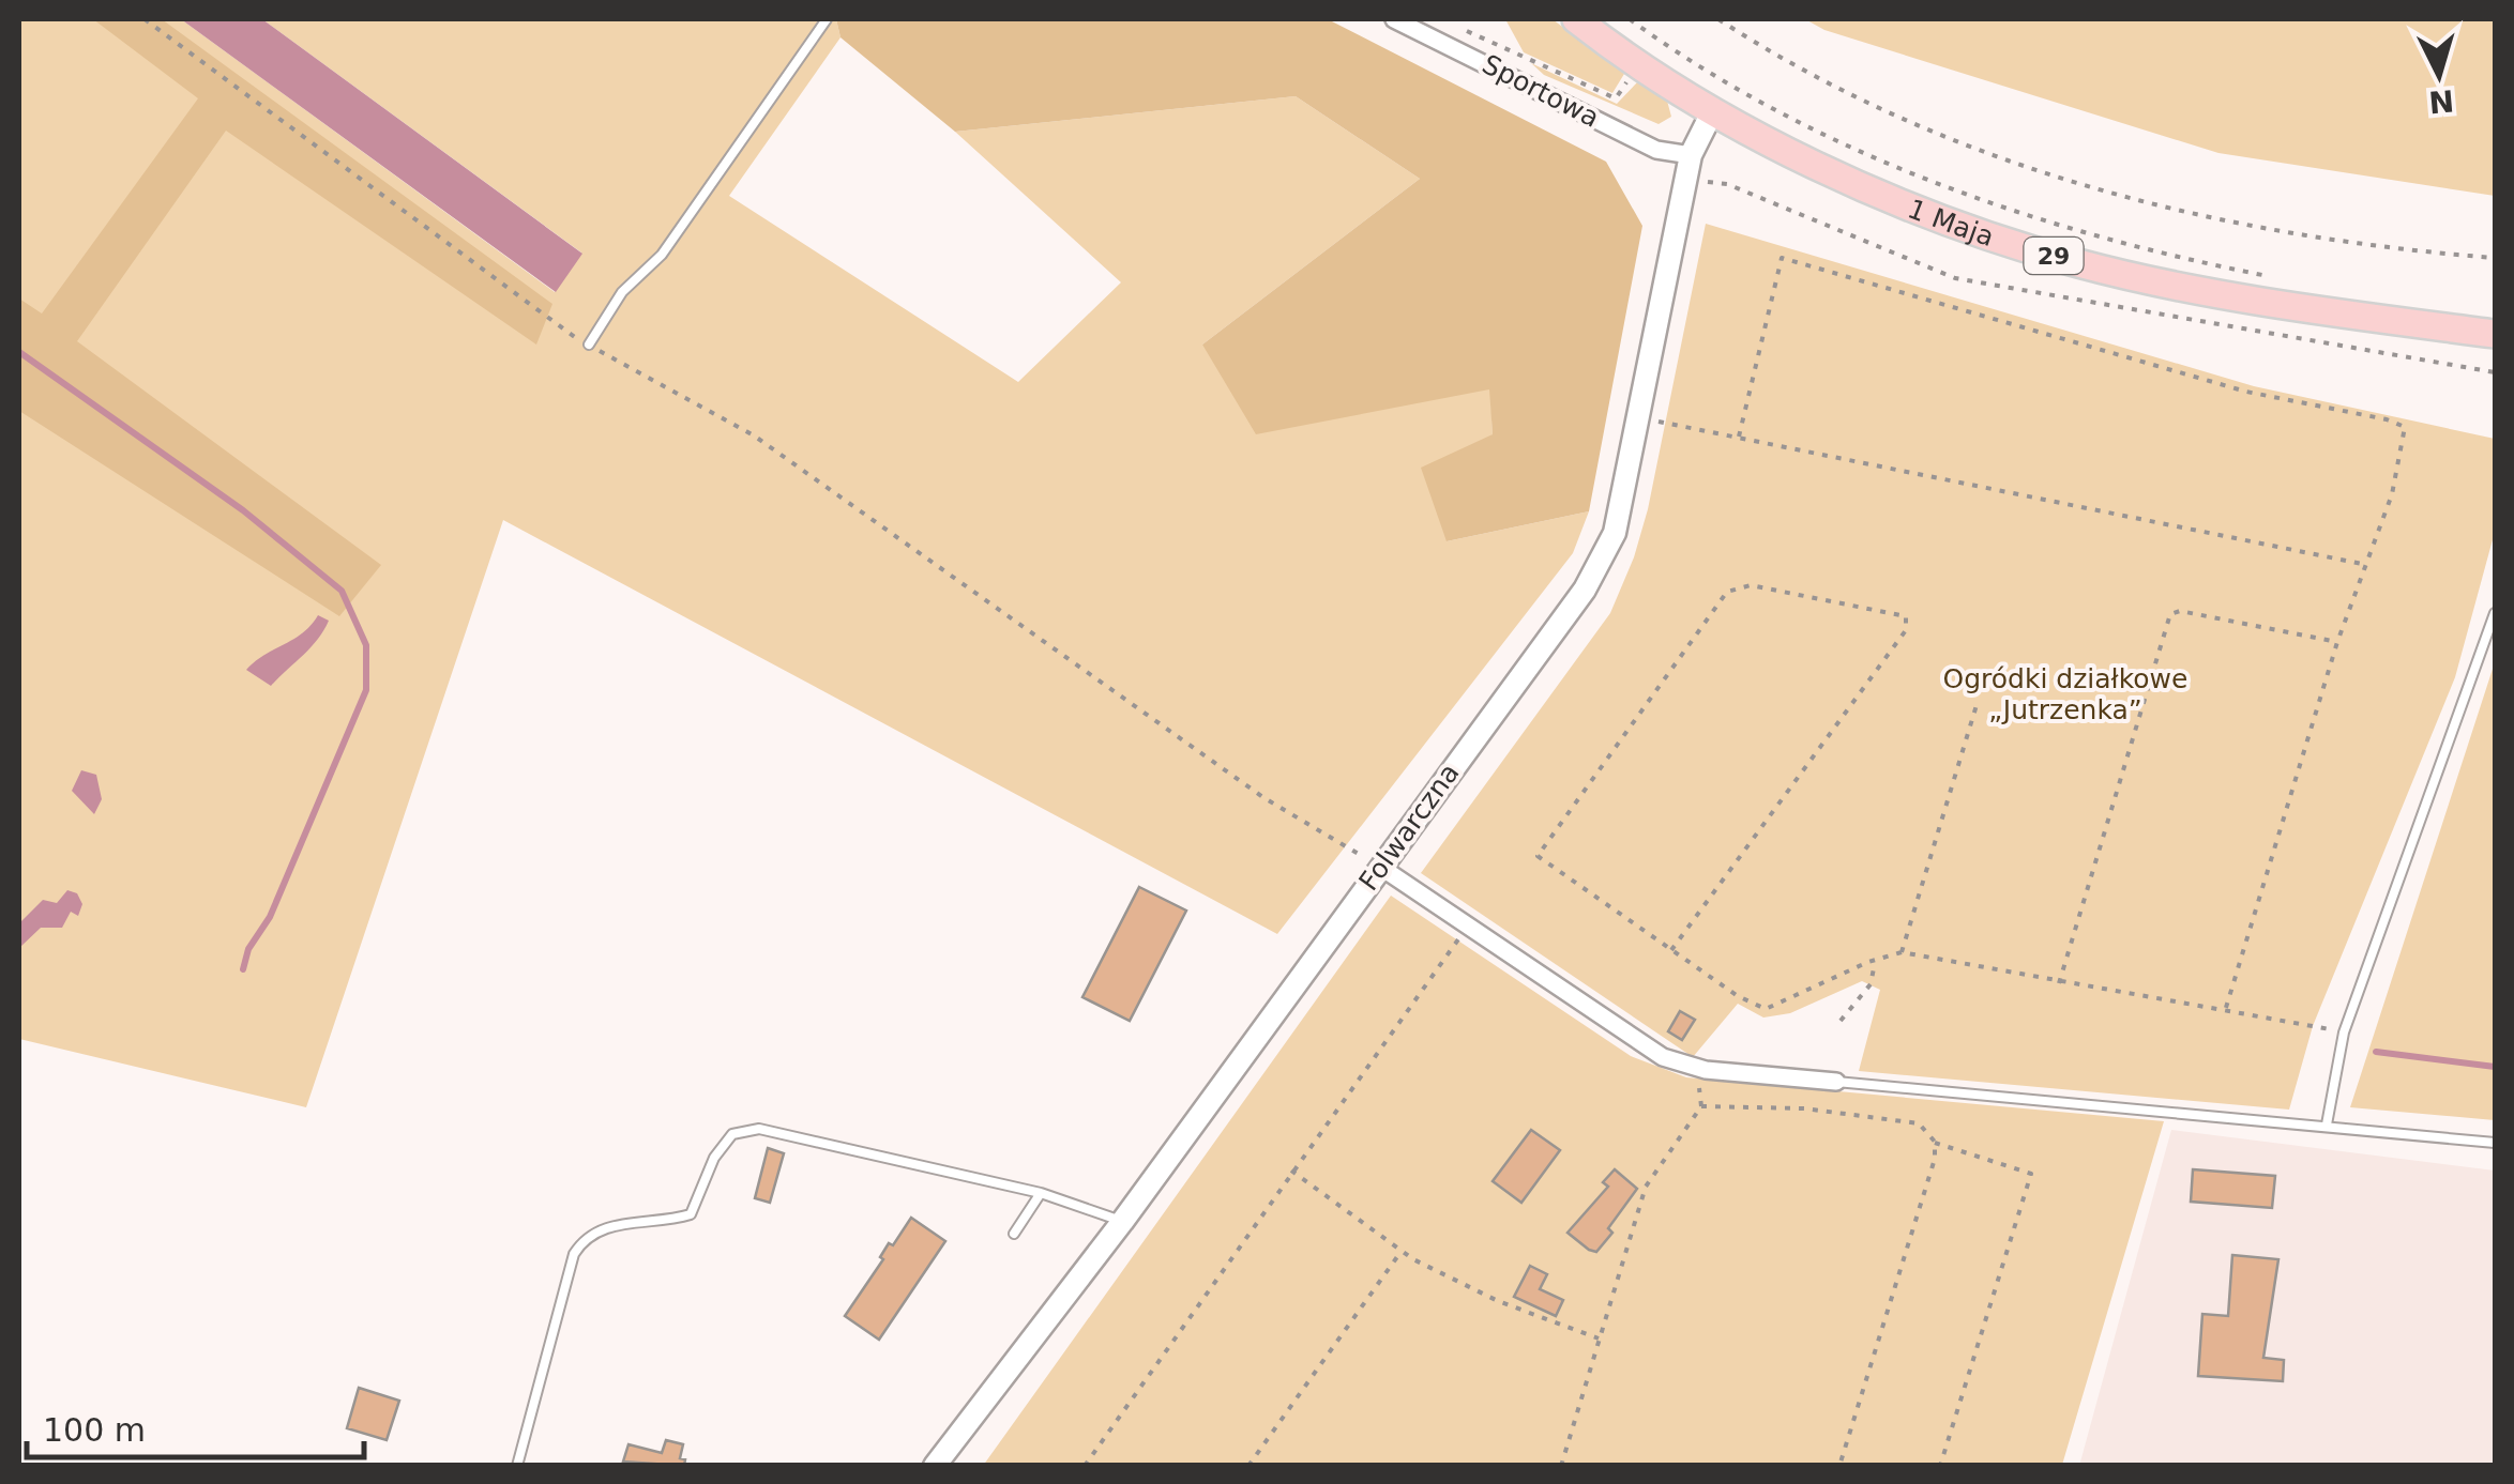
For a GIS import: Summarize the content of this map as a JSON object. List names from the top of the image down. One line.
{"streets":{"main road":["1 Maja","29"],"street":["Sportowa","Folwarczna"]},"crossings":[["Sportowa","Folwarczna"],["1 Maja","Folwarczna"]],"parks":["Ogródki działkowe „Jutrzenka”"],"scale_bar":"100 m","north":"bottom"}
